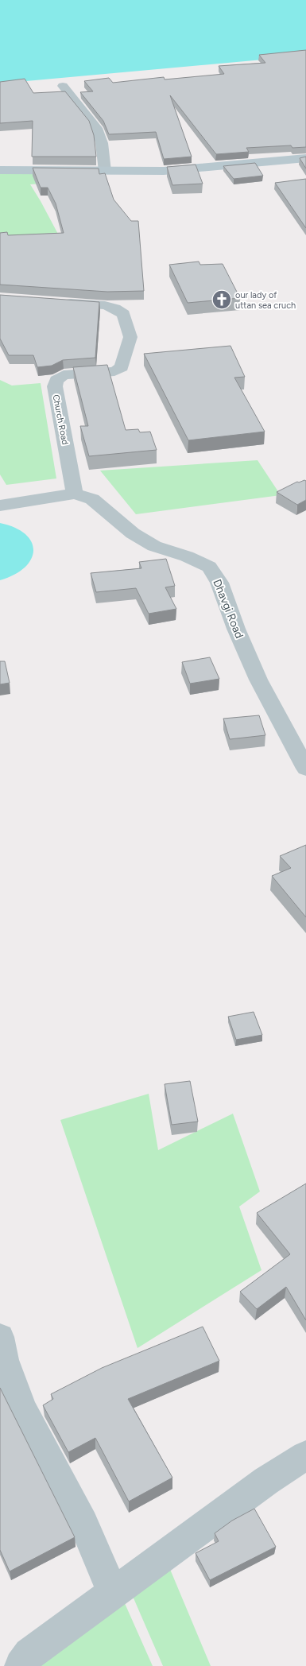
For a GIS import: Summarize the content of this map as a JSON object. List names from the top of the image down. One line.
{"streets":{"street":["Church Road","Dhavgi Road"]},"crossings":[["Church Road","Dhavgi Road"]],"places":{"church":["our lady of uttan sea cruch"]}}
